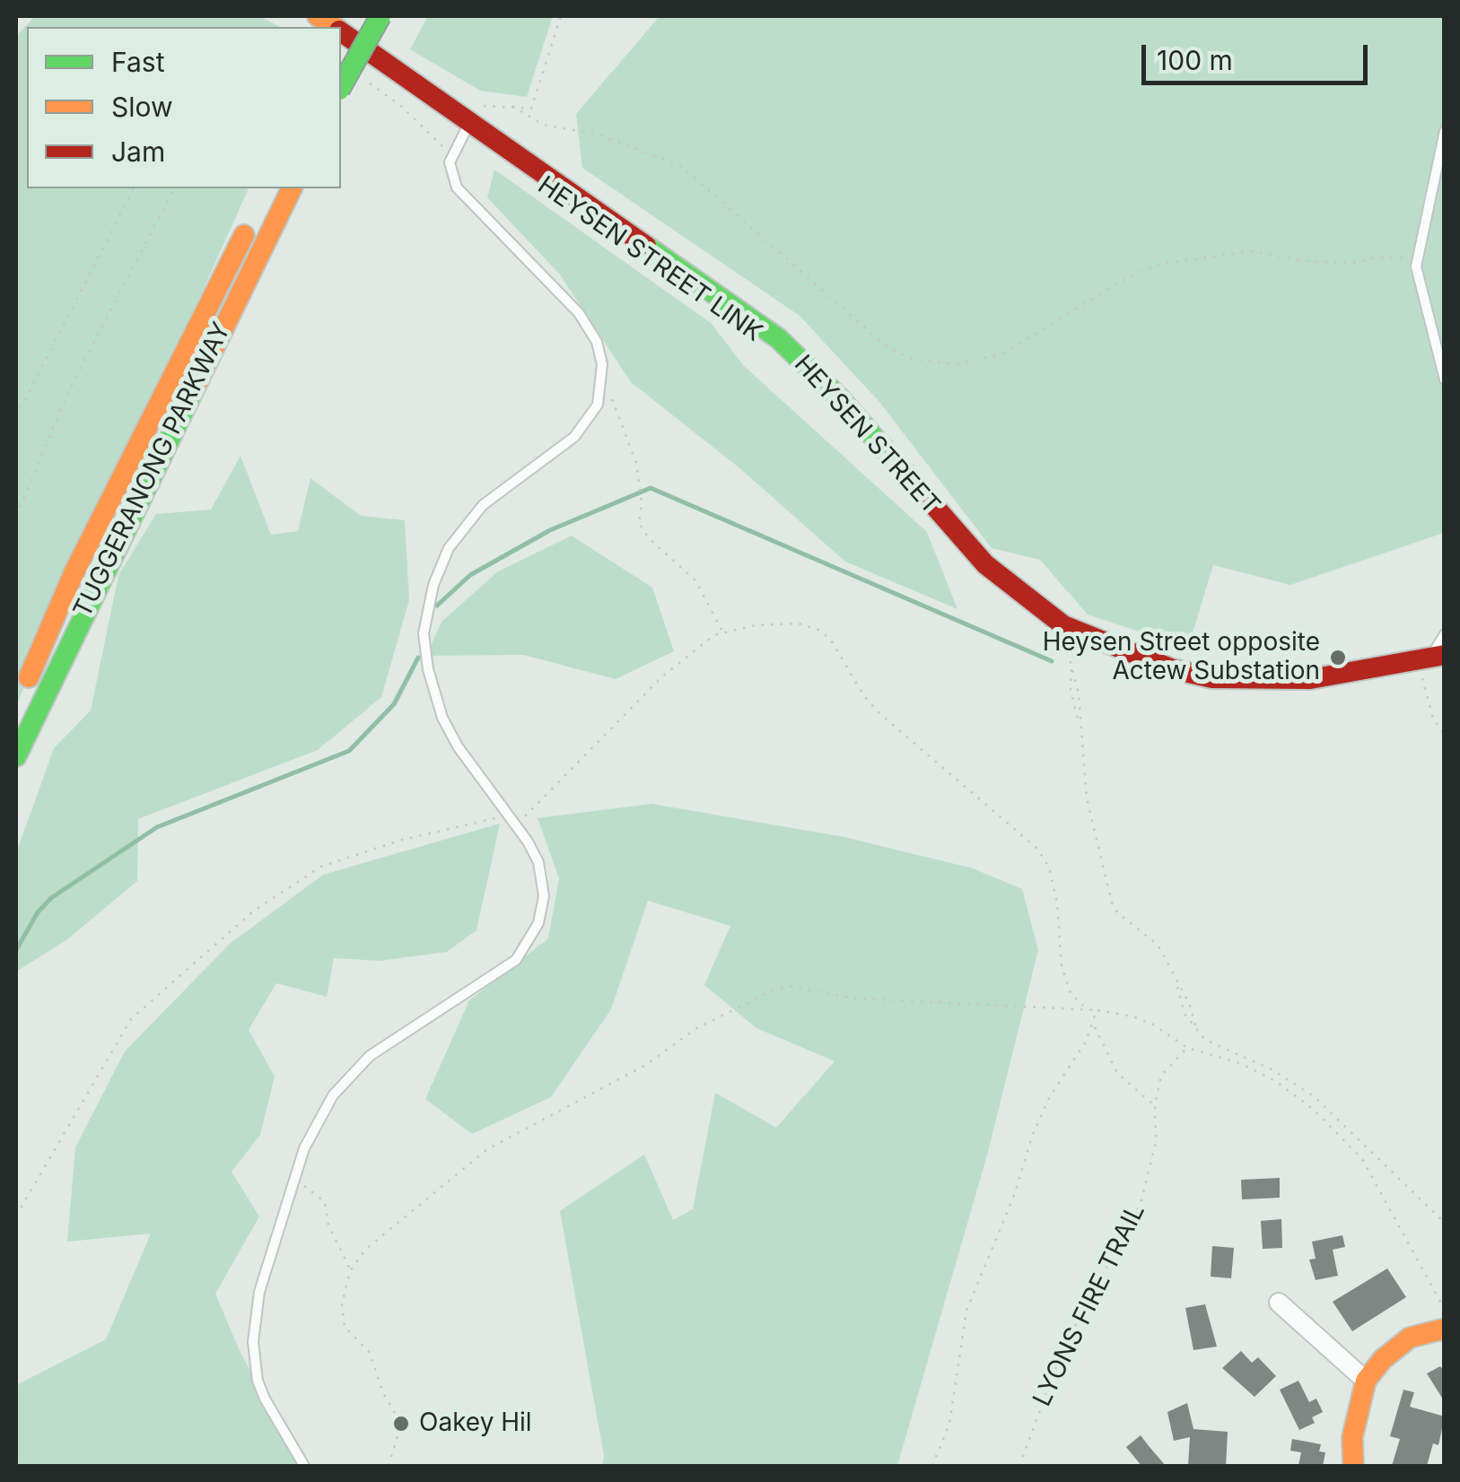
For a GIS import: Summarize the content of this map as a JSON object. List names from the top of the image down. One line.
{"streets":{"main road":["HEYSEN STREET","TUGGERANONG PARKWAY"],"path":["LYONS FIRE TRAIL"]},"places":["Heysen Street opposite Actew Substation","Oakey Hil"],"legend":["Fast","Slow","Jam"],"scale_bar":"100 m"}
